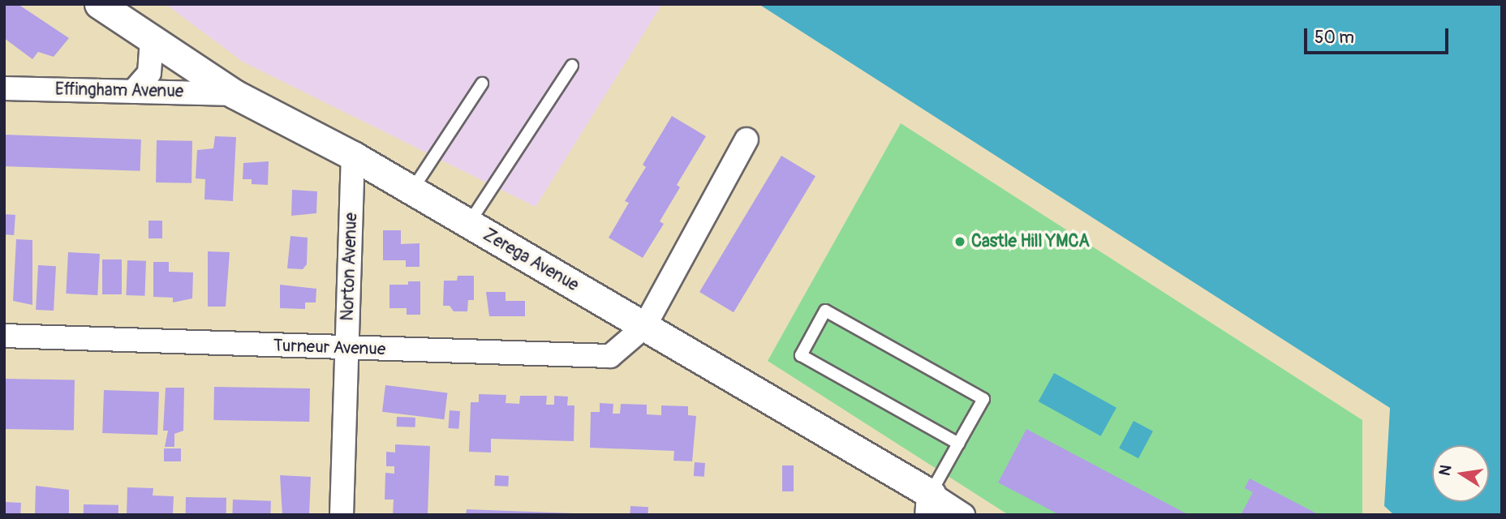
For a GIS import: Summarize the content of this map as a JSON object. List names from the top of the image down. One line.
{"streets":{"street":["Effingham Avenue","Zerega Avenue","Norton Avenue","Turneur Avenue"]},"crossings":[["Effingham Avenue","Zerega Avenue"],["Zerega Avenue","Norton Avenue"],["Zerega Avenue","Turneur Avenue"],["Norton Avenue","Turneur Avenue"]],"places":["Castle Hill YMCA"],"scale_bar":"50 m","north":"left"}
